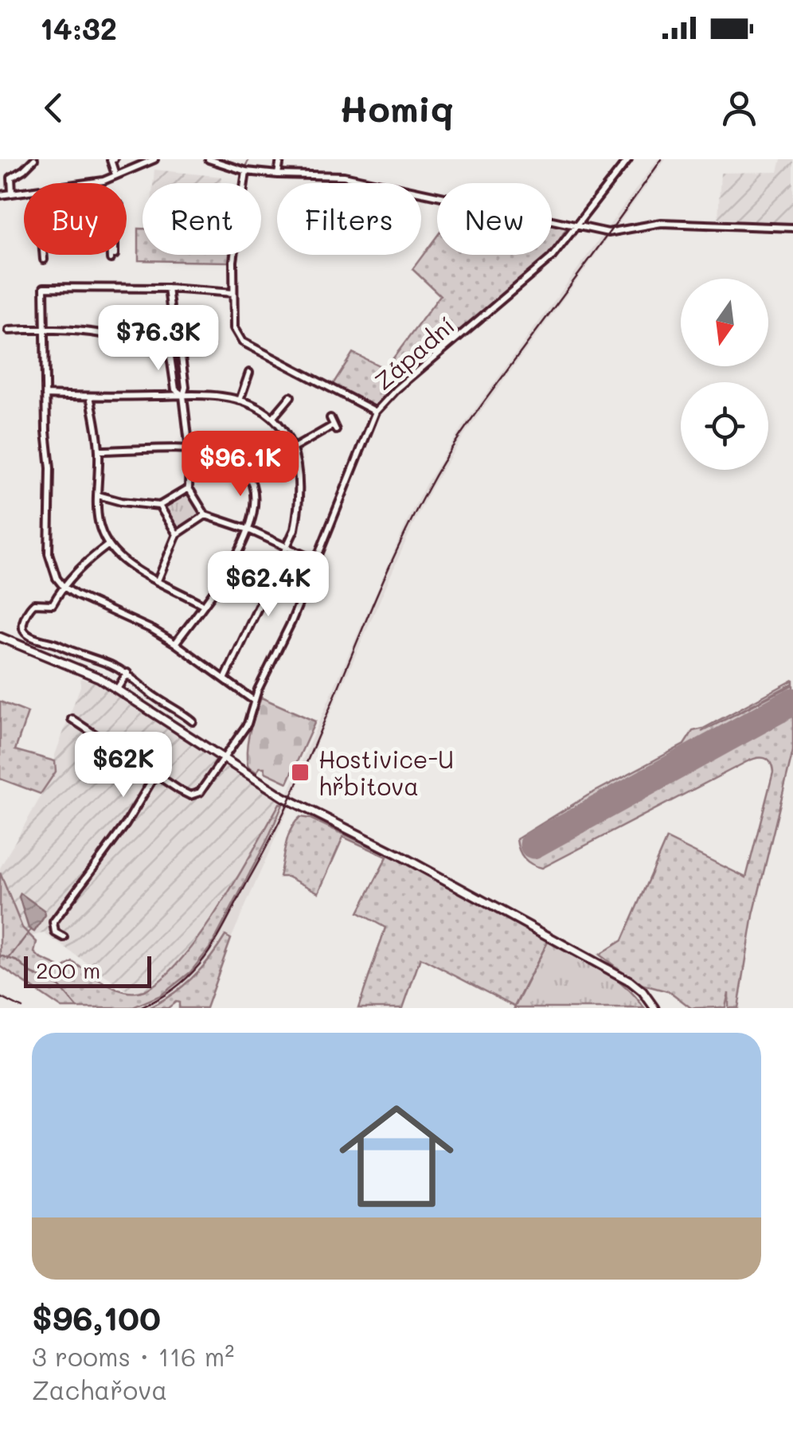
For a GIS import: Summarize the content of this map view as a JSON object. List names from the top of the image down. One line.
{"streets":{"street":["Západní"]},"places":{"transit":["Hostivice-U hřbitova"]},"scale_bar":"200 m","north":"bottom","page":{"status":"14:32","header":"Homiq","chip":["Buy","Rent","Filters","New"],"price":["$76.3K","$96.1K","$62.4K","$62K"],"scale":"200 m","list":[{"name":"$96,100","note":"3 rooms · 116 m² · Zachařova"}]}}
